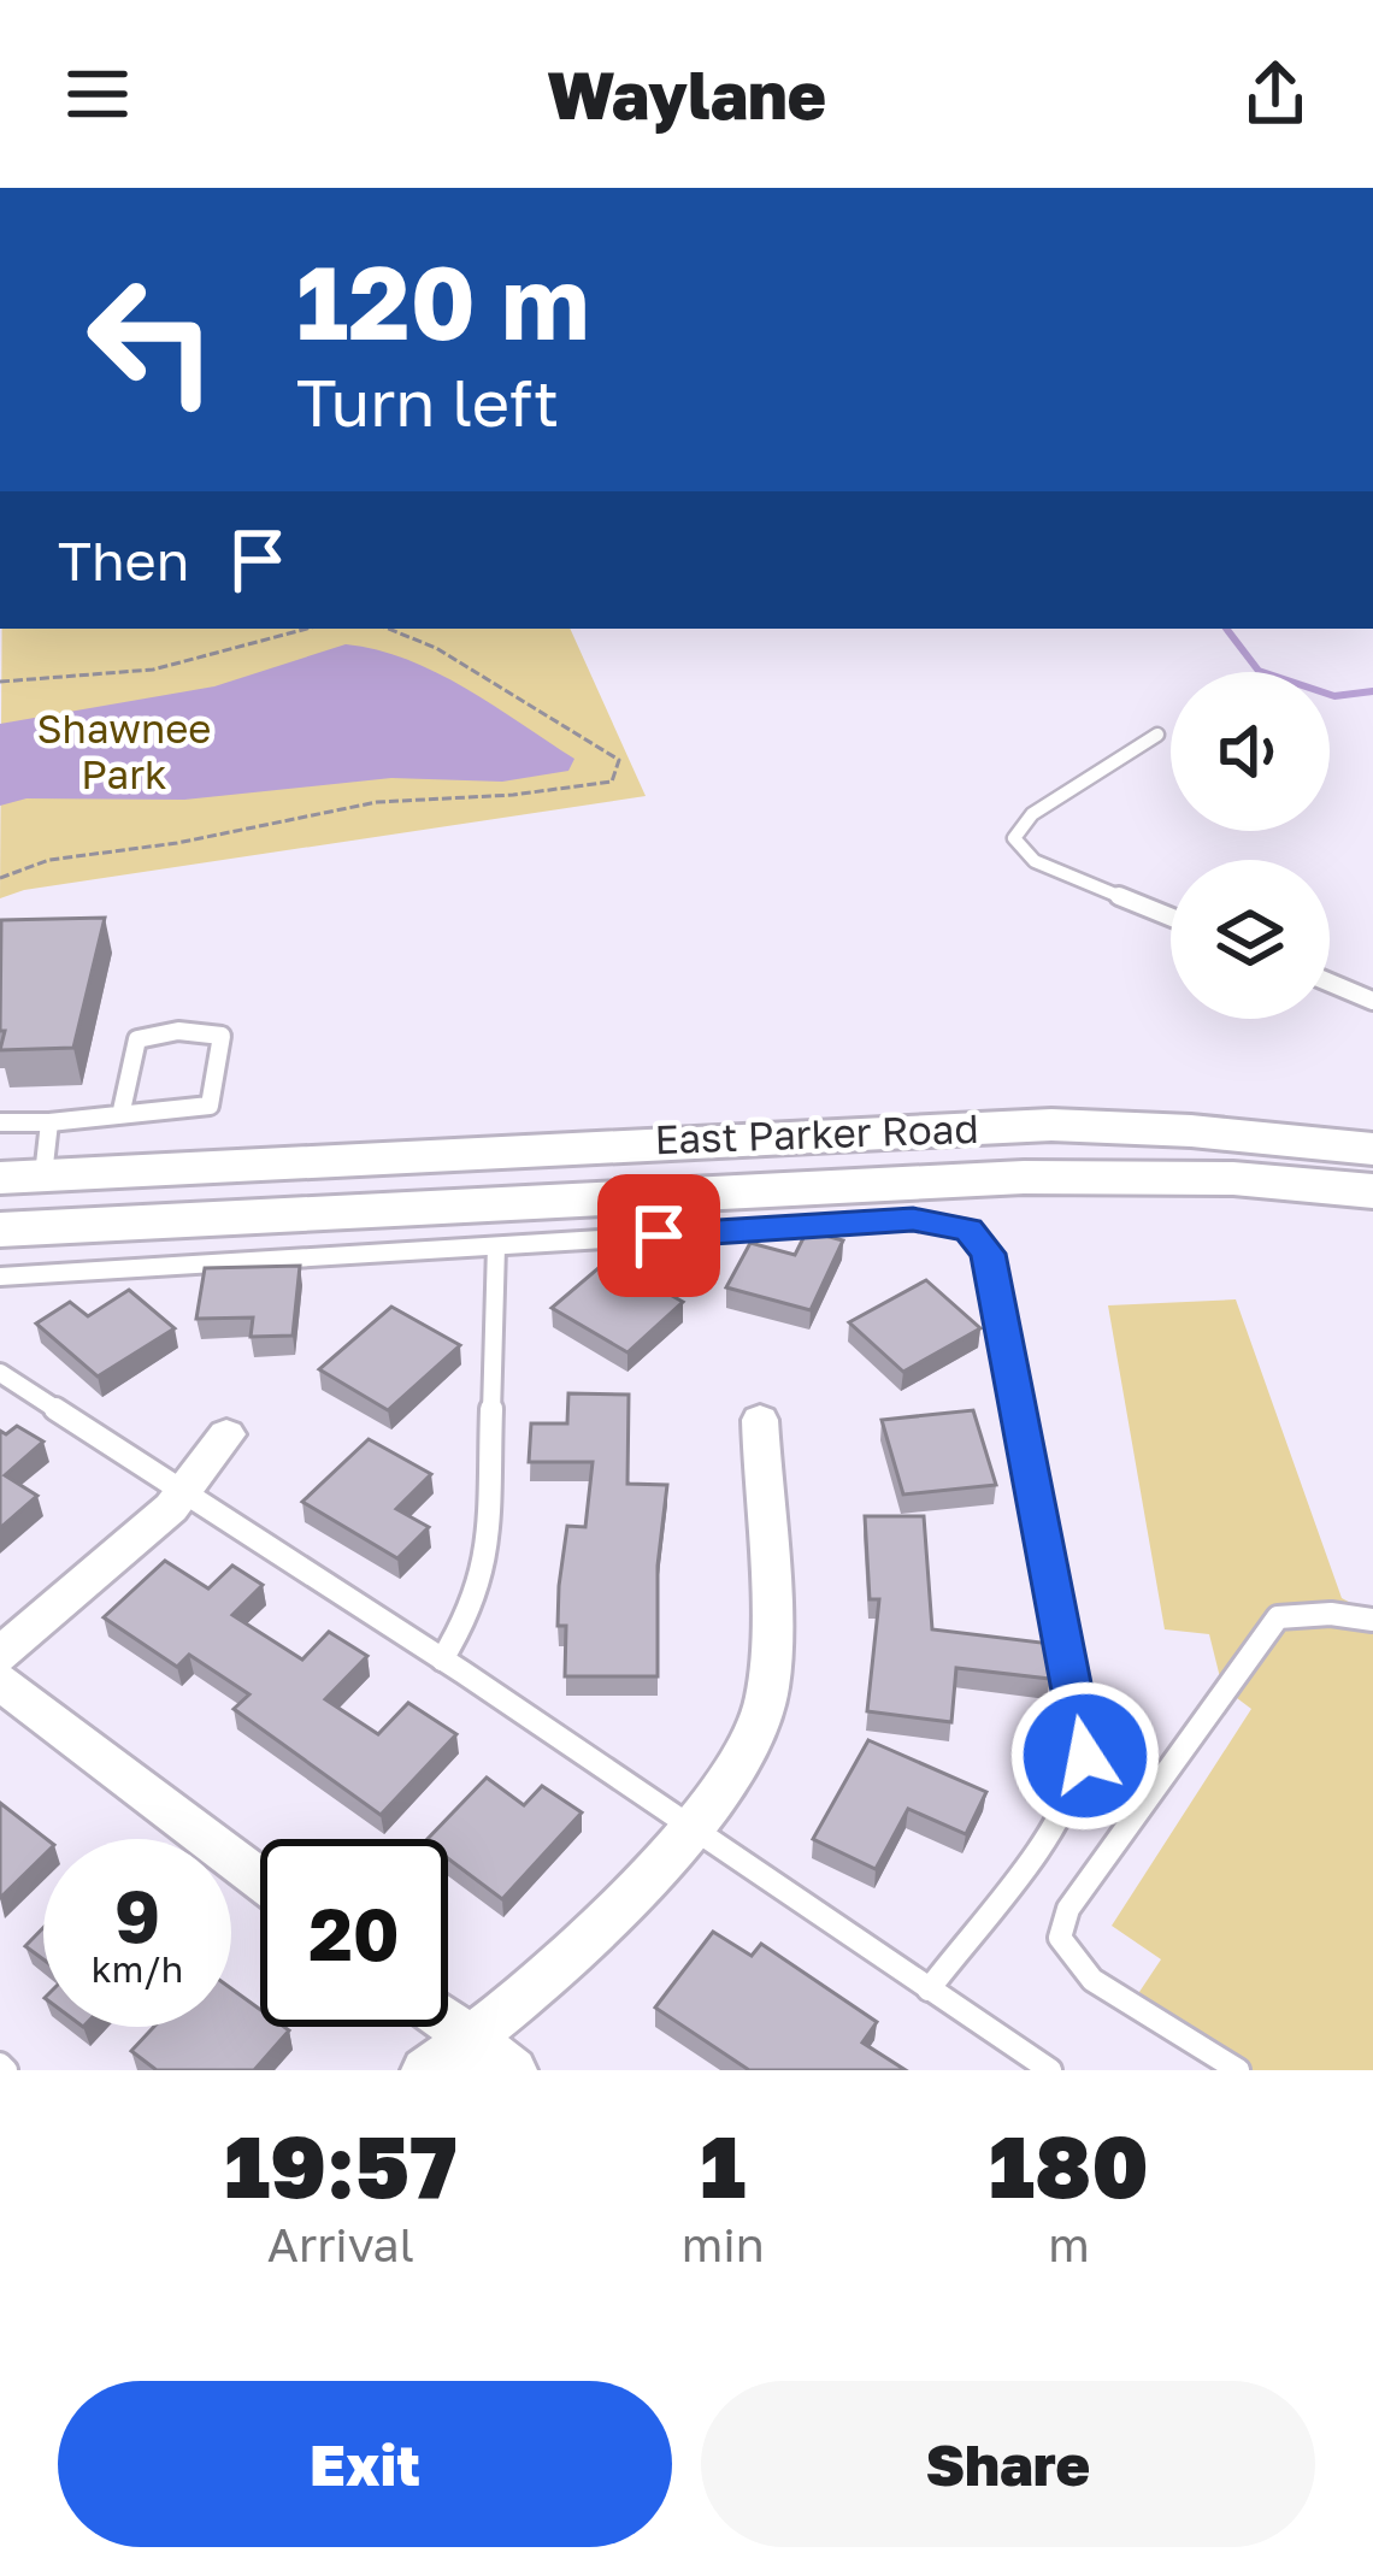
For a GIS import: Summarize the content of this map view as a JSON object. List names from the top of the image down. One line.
{"streets":{"main road":["East Parker Road"]},"parks":["Shawnee Park"],"page":{"header":"Waylane","turn":["120 m","Turn left"],"then":"Then","speed":"9 km/h","limit":"20","eta":["19:57","Arrival","1","min","180","m"],"buttons":["Exit","Share"]}}
